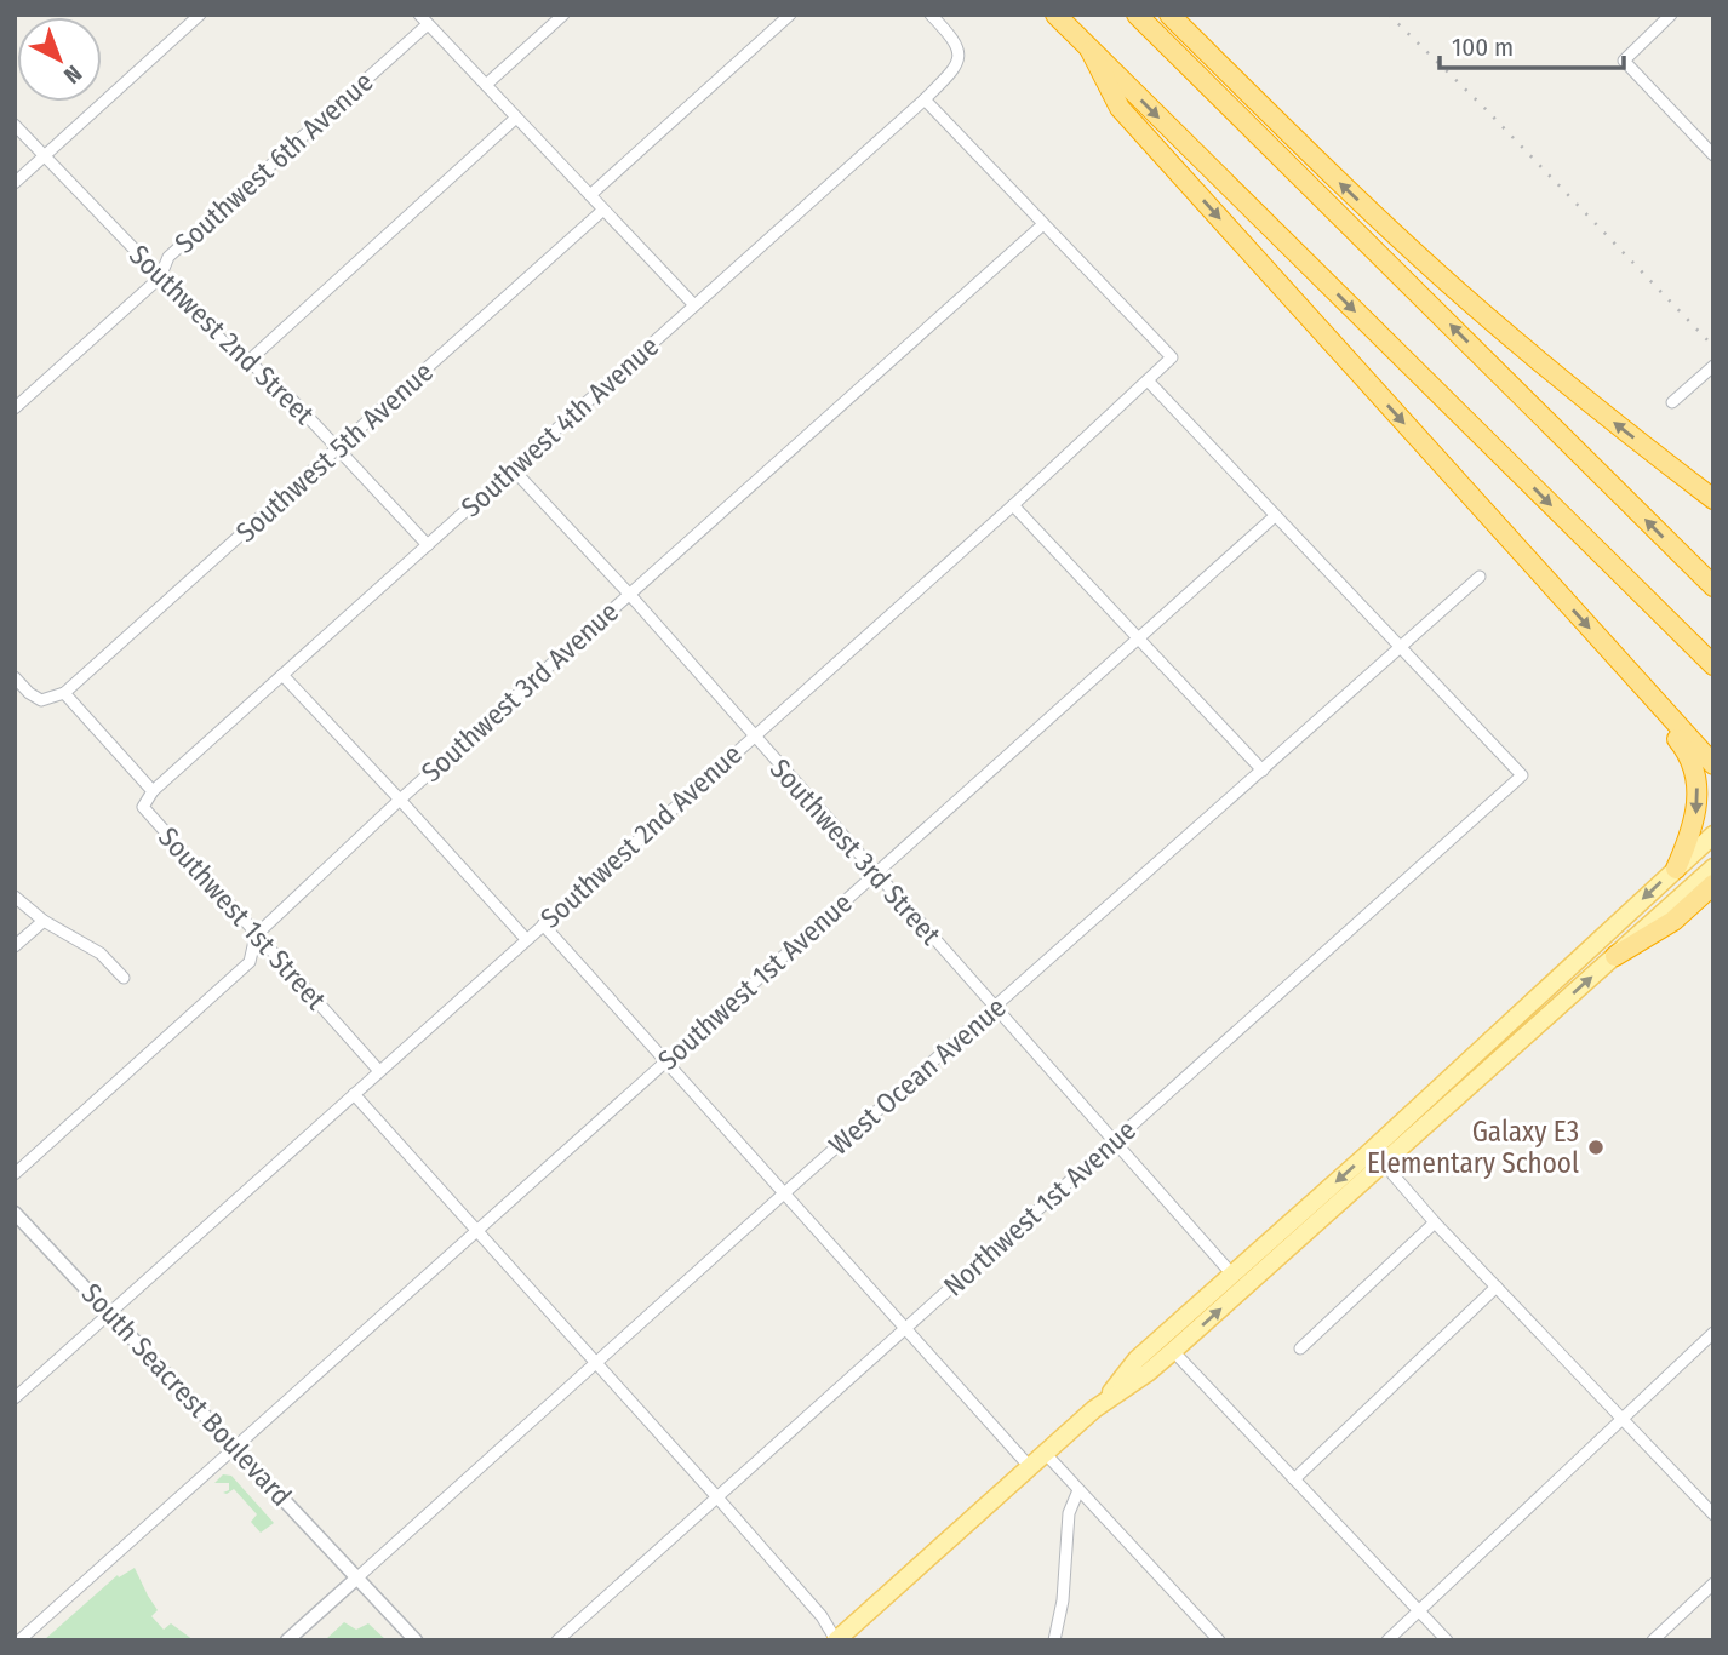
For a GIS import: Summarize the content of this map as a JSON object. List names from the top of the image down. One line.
{"streets":{"street":["Southwest 6th Avenue","Southwest 2nd Street","Southwest 4th Avenue","Southwest 5th Avenue","Southwest 3rd Avenue","Southwest 2nd Avenue","Southwest 3rd Street","Southwest 1st Street","Southwest 1st Avenue","West Ocean Avenue","Northwest 1st Avenue","South Seacrest Boulevard"]},"crossings":[["Southwest 6th Avenue","Southwest 2nd Street"],["Southwest 2nd Street","Southwest 4th Avenue"],["Southwest 2nd Street","Southwest 5th Avenue"],["Southwest 4th Avenue","Southwest 3rd Street"],["Southwest 4th Avenue","Southwest 1st Street"],["Southwest 5th Avenue","Southwest 1st Street"],["Southwest 3rd Avenue","Southwest 2nd Avenue"],["Southwest 3rd Avenue","Southwest 3rd Street"],["Southwest 3rd Avenue","Southwest 1st Street"],["Southwest 2nd Avenue","Southwest 3rd Street"],["Southwest 2nd Avenue","Southwest 1st Street"],["Southwest 2nd Avenue","South Seacrest Boulevard"],["Southwest 3rd Street","Southwest 1st Avenue"],["Southwest 3rd Street","West Ocean Avenue"],["Southwest 3rd Street","Northwest 1st Avenue"],["Southwest 1st Avenue","South Seacrest Boulevard"],["West Ocean Avenue","Northwest 1st Avenue"],["West Ocean Avenue","South Seacrest Boulevard"]],"places":["Galaxy E3 Elementary School"],"scale_bar":"100 m","north":"bottom right"}
